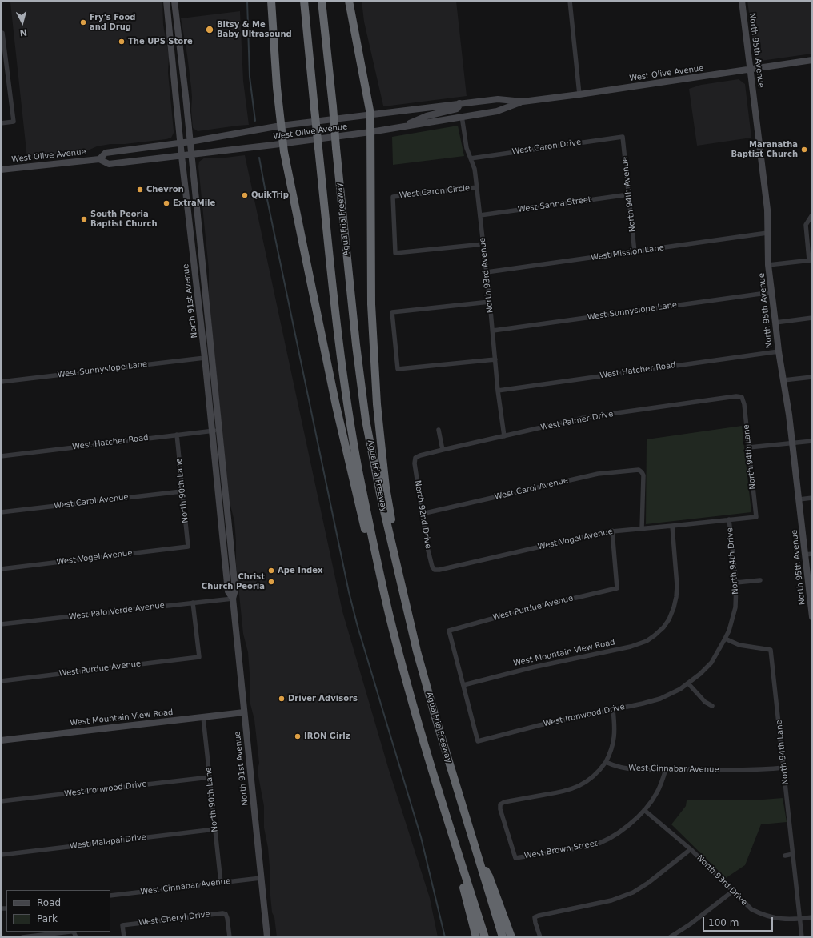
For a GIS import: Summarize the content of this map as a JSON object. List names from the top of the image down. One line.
{"streets":{"highway":["Agua Fria Freeway"],"main road":["North 95th Avenue","West Olive Avenue","North 91st Avenue","West Mountain View Road"],"street":["West Caron Drive","West Caron Circle","North 94th Avenue","West Sanna Street","West Mission Lane","North 93rd Avenue","West Sunnyslope Lane","West Hatcher Road","West Palmer Drive","North 94th Lane","West Carol Avenue","North 90th Lane","North 92nd Drive","West Vogel Avenue","North 94th Drive","West Purdue Avenue","West Palo Verde Avenue","West Ironwood Drive","West Cinnabar Avenue","West Malapai Drive","West Brown Street","North 93rd Drive","West Cheryl Drive"]},"crossings":[["North 95th Avenue","West Olive Avenue"],["North 95th Avenue","West Mission Lane"],["North 95th Avenue","West Sunnyslope Lane"],["North 95th Avenue","West Hatcher Road"],["West Olive Avenue","North 93rd Avenue"],["West Olive Avenue","North 91st Avenue"],["West Caron Drive","North 94th Avenue"],["West Caron Drive","North 93rd Avenue"],["West Caron Circle","North 93rd Avenue"],["North 94th Avenue","West Sanna Street"],["North 94th Avenue","West Mission Lane"],["West Sanna Street","North 93rd Avenue"],["West Mission Lane","North 93rd Avenue"],["North 93rd Avenue","West Sunnyslope Lane"],["North 93rd Avenue","West Hatcher Road"],["North 93rd Avenue","West Palmer Drive"],["North 91st Avenue","West Sunnyslope Lane"],["North 91st Avenue","West Hatcher Road"],["North 91st Avenue","West Palo Verde Avenue"],["North 91st Avenue","West Mountain View Road"],["North 91st Avenue","West Cinnabar Avenue"],["West Hatcher Road","North 90th Lane"],["West Palmer Drive","North 94th Lane"],["West Palmer Drive","North 92nd Drive"],["North 94th Lane","West Vogel Avenue"],["North 94th Lane","North 94th Drive"],["North 94th Lane","West Cinnabar Avenue"],["North 94th Lane","North 93rd Drive"],["West Carol Avenue","North 90th Lane"],["West Carol Avenue","North 92nd Drive"],["West Carol Avenue","West Vogel Avenue"],["North 90th Lane","West Vogel Avenue"],["North 90th Lane","West Mountain View Road"],["North 90th Lane","West Ironwood Drive"],["North 90th Lane","West Cinnabar Avenue"],["North 90th Lane","West Malapai Drive"],["North 92nd Drive","West Vogel Avenue"],["West Vogel Avenue","North 94th Drive"],["West Vogel Avenue","West Purdue Avenue"],["West Vogel Avenue","West Mountain View Road"],["North 94th Drive","West Ironwood Drive"],["West Purdue Avenue","West Palo Verde Avenue"],["West Purdue Avenue","West Mountain View Road"],["West Purdue Avenue","West Ironwood Drive"],["West Mountain View Road","West Ironwood Drive"],["West Cinnabar Avenue","West Brown Street"],["West Brown Street","North 93rd Drive"]],"places":["Fry's Food and Drug","Bitsy & Me Baby Ultrasound","The UPS Store","Maranatha Baptist Church","Chevron","QuikTrip","ExtraMile","South Peoria Baptist Church","Ape Index","Christ Church Peoria","Driver Advisors","IRON Girlz"],"legend":["Road","Park"],"scale_bar":"100 m","north":"bottom"}
